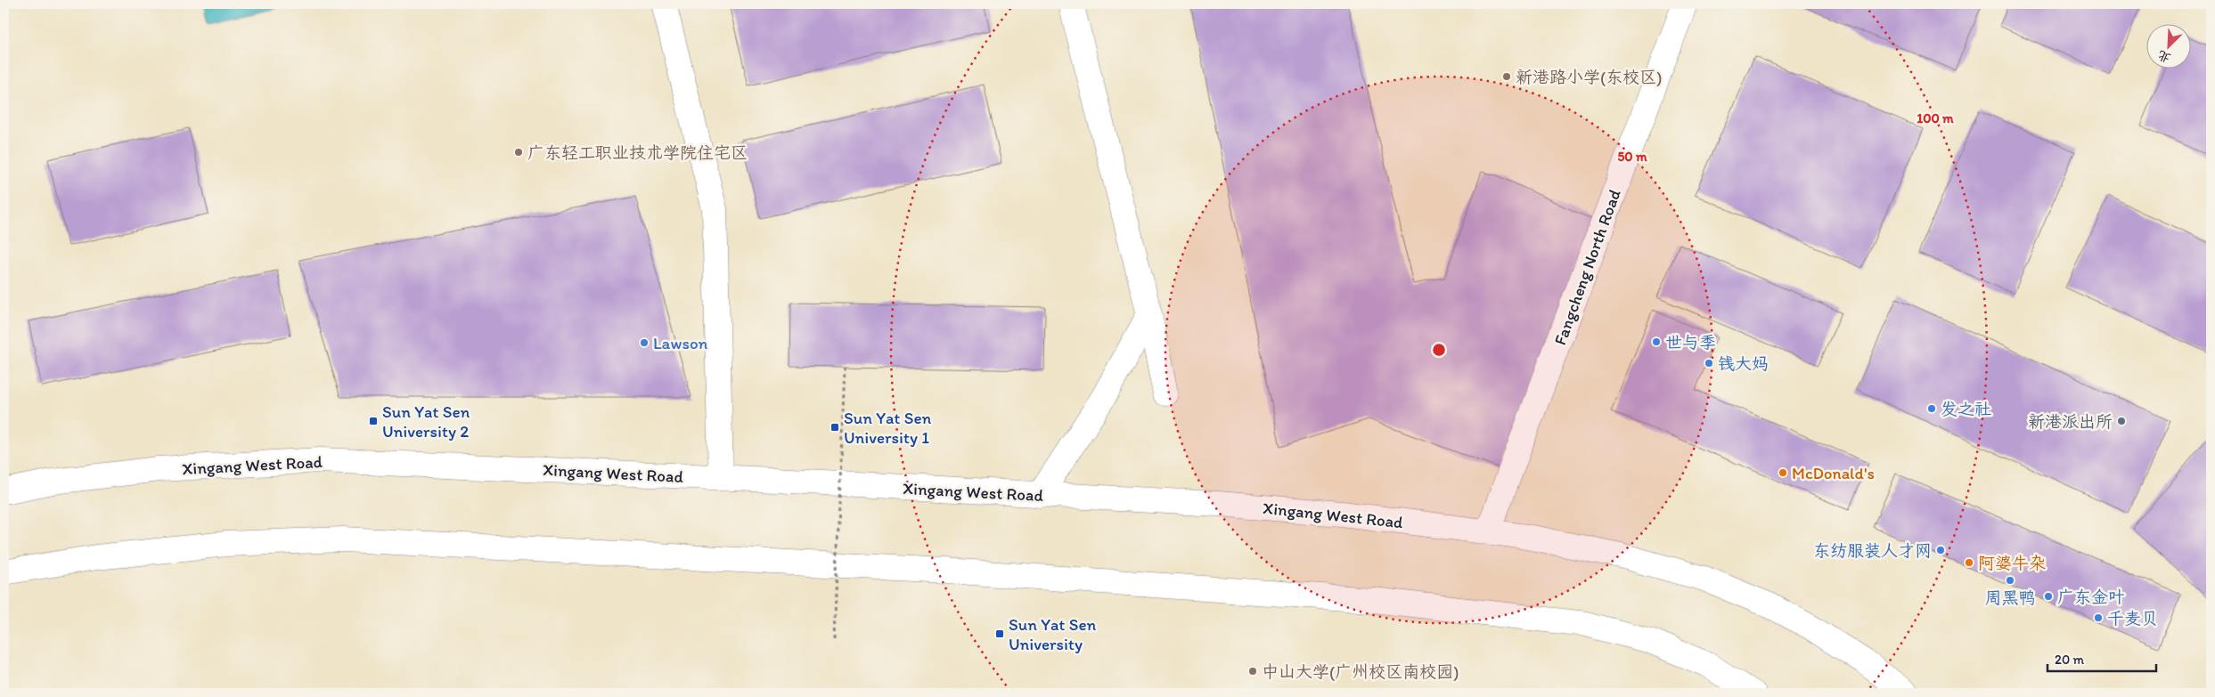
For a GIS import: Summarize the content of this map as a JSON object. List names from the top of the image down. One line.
{"streets":{"main road":["Fangcheng North Road","Xingang West Road"]},"crossings":[["Fangcheng North Road","Xingang West Road"]],"places":{"other":["新港路小学(东校区)","广东轻工职业技术学院住宅区","世与季","Lawson","钱大妈","发之社","新港派出所","McDonald's","东纺服装人才网","阿婆牛杂","周黑鸭","广东金叶","千麦贝","中山大学(广州校区南校园)"],"transit":["Sun Yat Sen University 2","Sun Yat Sen University 1","Sun Yat Sen University"]},"scale_bar":"20 m","north":"bottom left","rings":["100 m","50 m"]}
